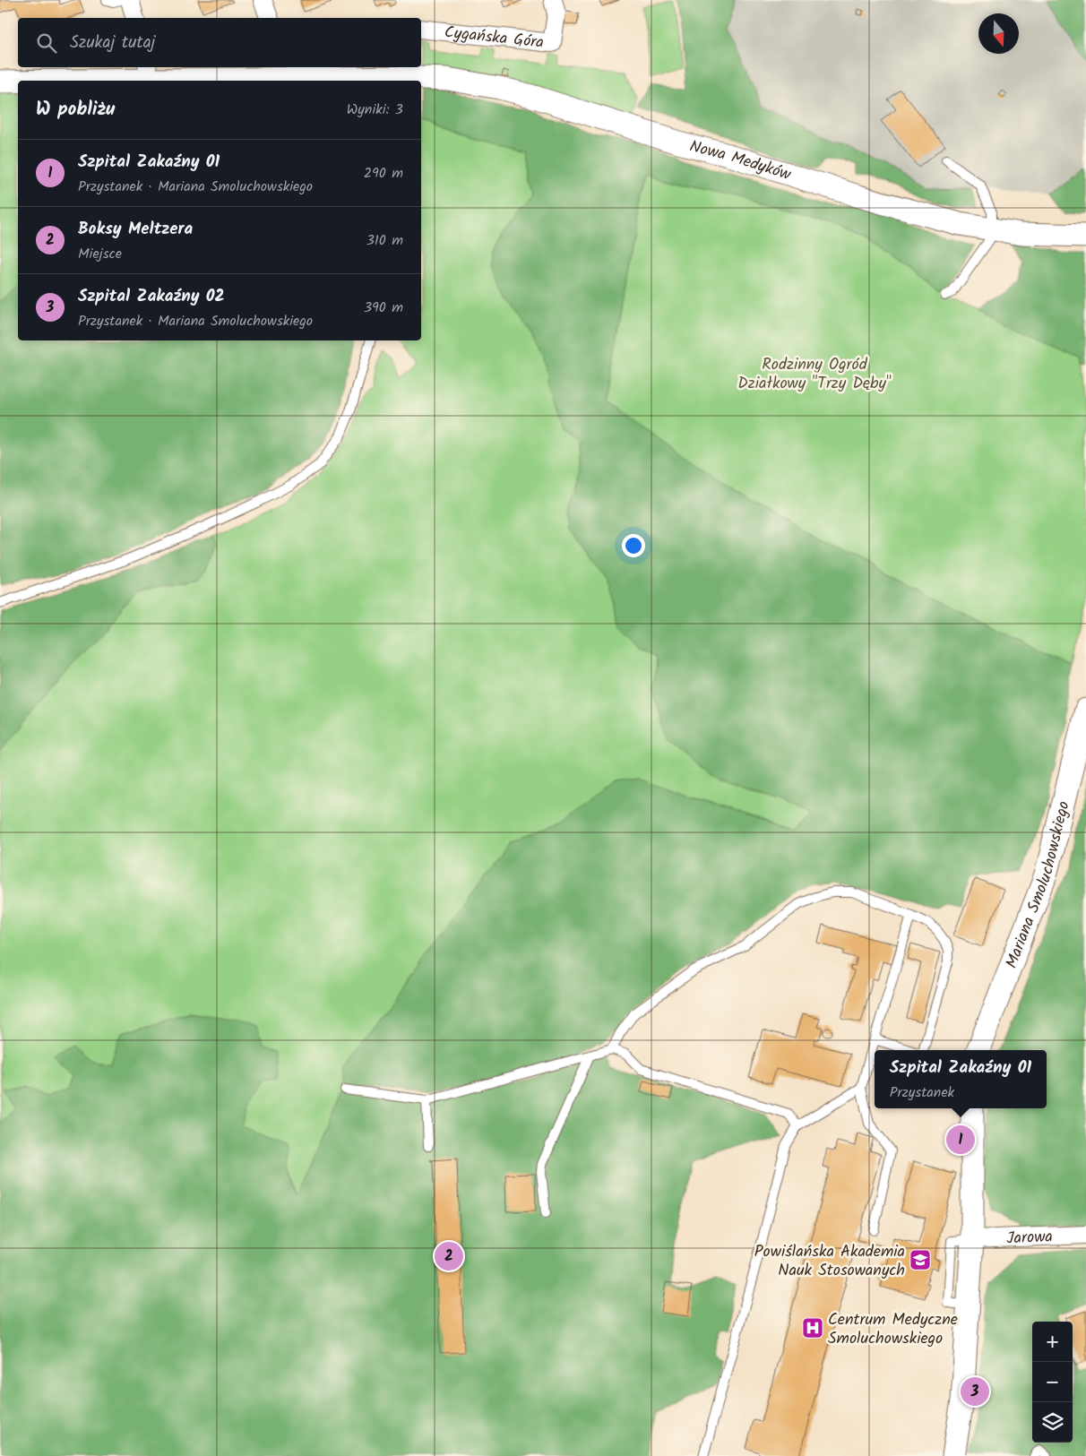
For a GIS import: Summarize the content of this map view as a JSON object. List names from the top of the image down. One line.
{"streets":{"street":["Cygańska Góra","Nowa Medyków","Mariana Smoluchowskiego","Jarowa"]},"parks":["Rodzinny Ogród Działkowy \"Trzy Dęby\""],"places":{"school or university":["Powiślańska Akademia Nauk Stosowanych"],"hospital":["Centrum Medyczne Smoluchowskiego"]},"north":"bottom","page":{"search":"Szukaj tutaj","heading":["W pobliżu","Wyniki: 3"],"list":[{"mark":"1","name":"Szpital Zakaźny 01","note":"Przystanek · Mariana Smoluchowskiego","value":"290 m"},{"mark":"2","name":"Boksy Meltzera","note":"Miejsce","value":"310 m"},{"mark":"3","name":"Szpital Zakaźny 02","note":"Przystanek · Mariana Smoluchowskiego","value":"390 m"}],"popup":["Szpital Zakaźny 01","Przystanek"],"pins":["1","2","3"],"map_buttons":["+","−"]}}
